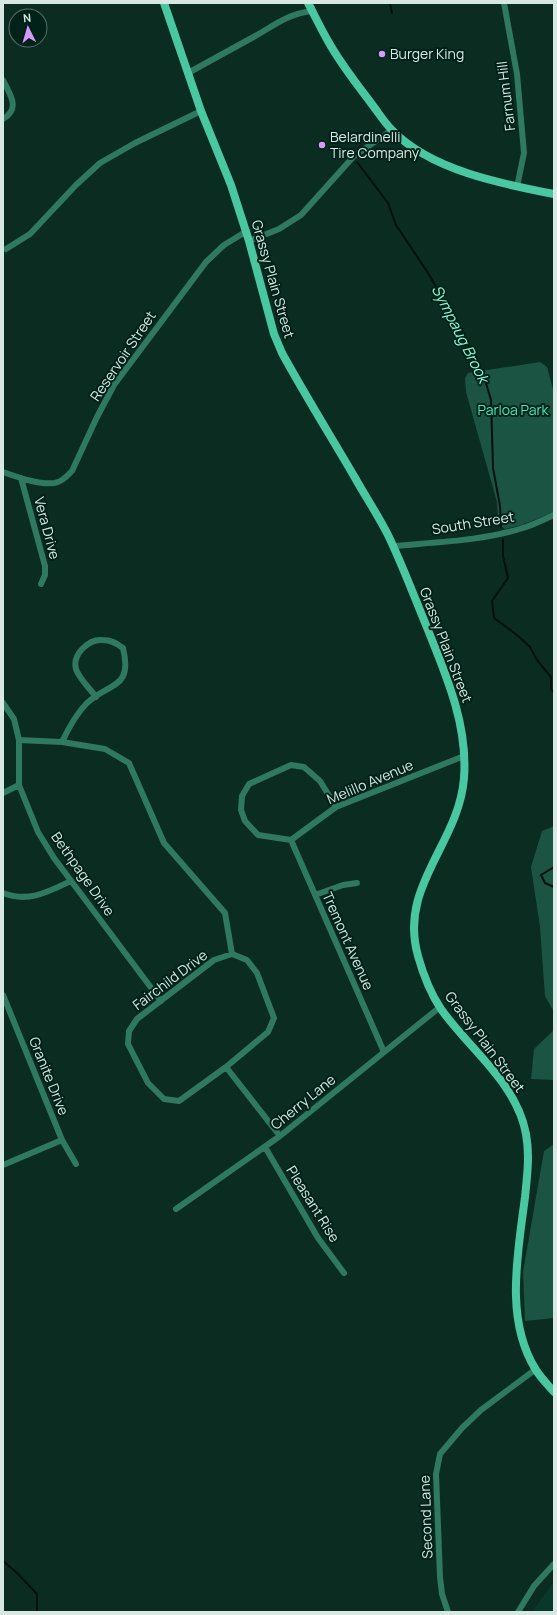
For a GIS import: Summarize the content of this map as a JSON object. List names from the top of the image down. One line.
{"streets":{"main road":["Grassy Plain Street"],"street":["Farnum Hill","Reservoir Street","South Street","Vera Drive","Melillo Avenue","Bethpage Drive","Tremont Avenue","Fairchild Drive","Granite Drive","Cherry Lane","Pleasant Rise","Second Lane"]},"crossings":[["Grassy Plain Street","Reservoir Street"],["Grassy Plain Street","South Street"],["Grassy Plain Street","Melillo Avenue"],["Grassy Plain Street","Cherry Lane"],["Grassy Plain Street","Second Lane"],["Reservoir Street","Vera Drive"],["Melillo Avenue","Tremont Avenue"],["Bethpage Drive","Fairchild Drive"],["Tremont Avenue","Cherry Lane"],["Cherry Lane","Pleasant Rise"]],"water":["Sympaug Brook"],"parks":["Parloa Park"],"places":["Burger King","Belardinelli Tire Company"],"north":"top"}
